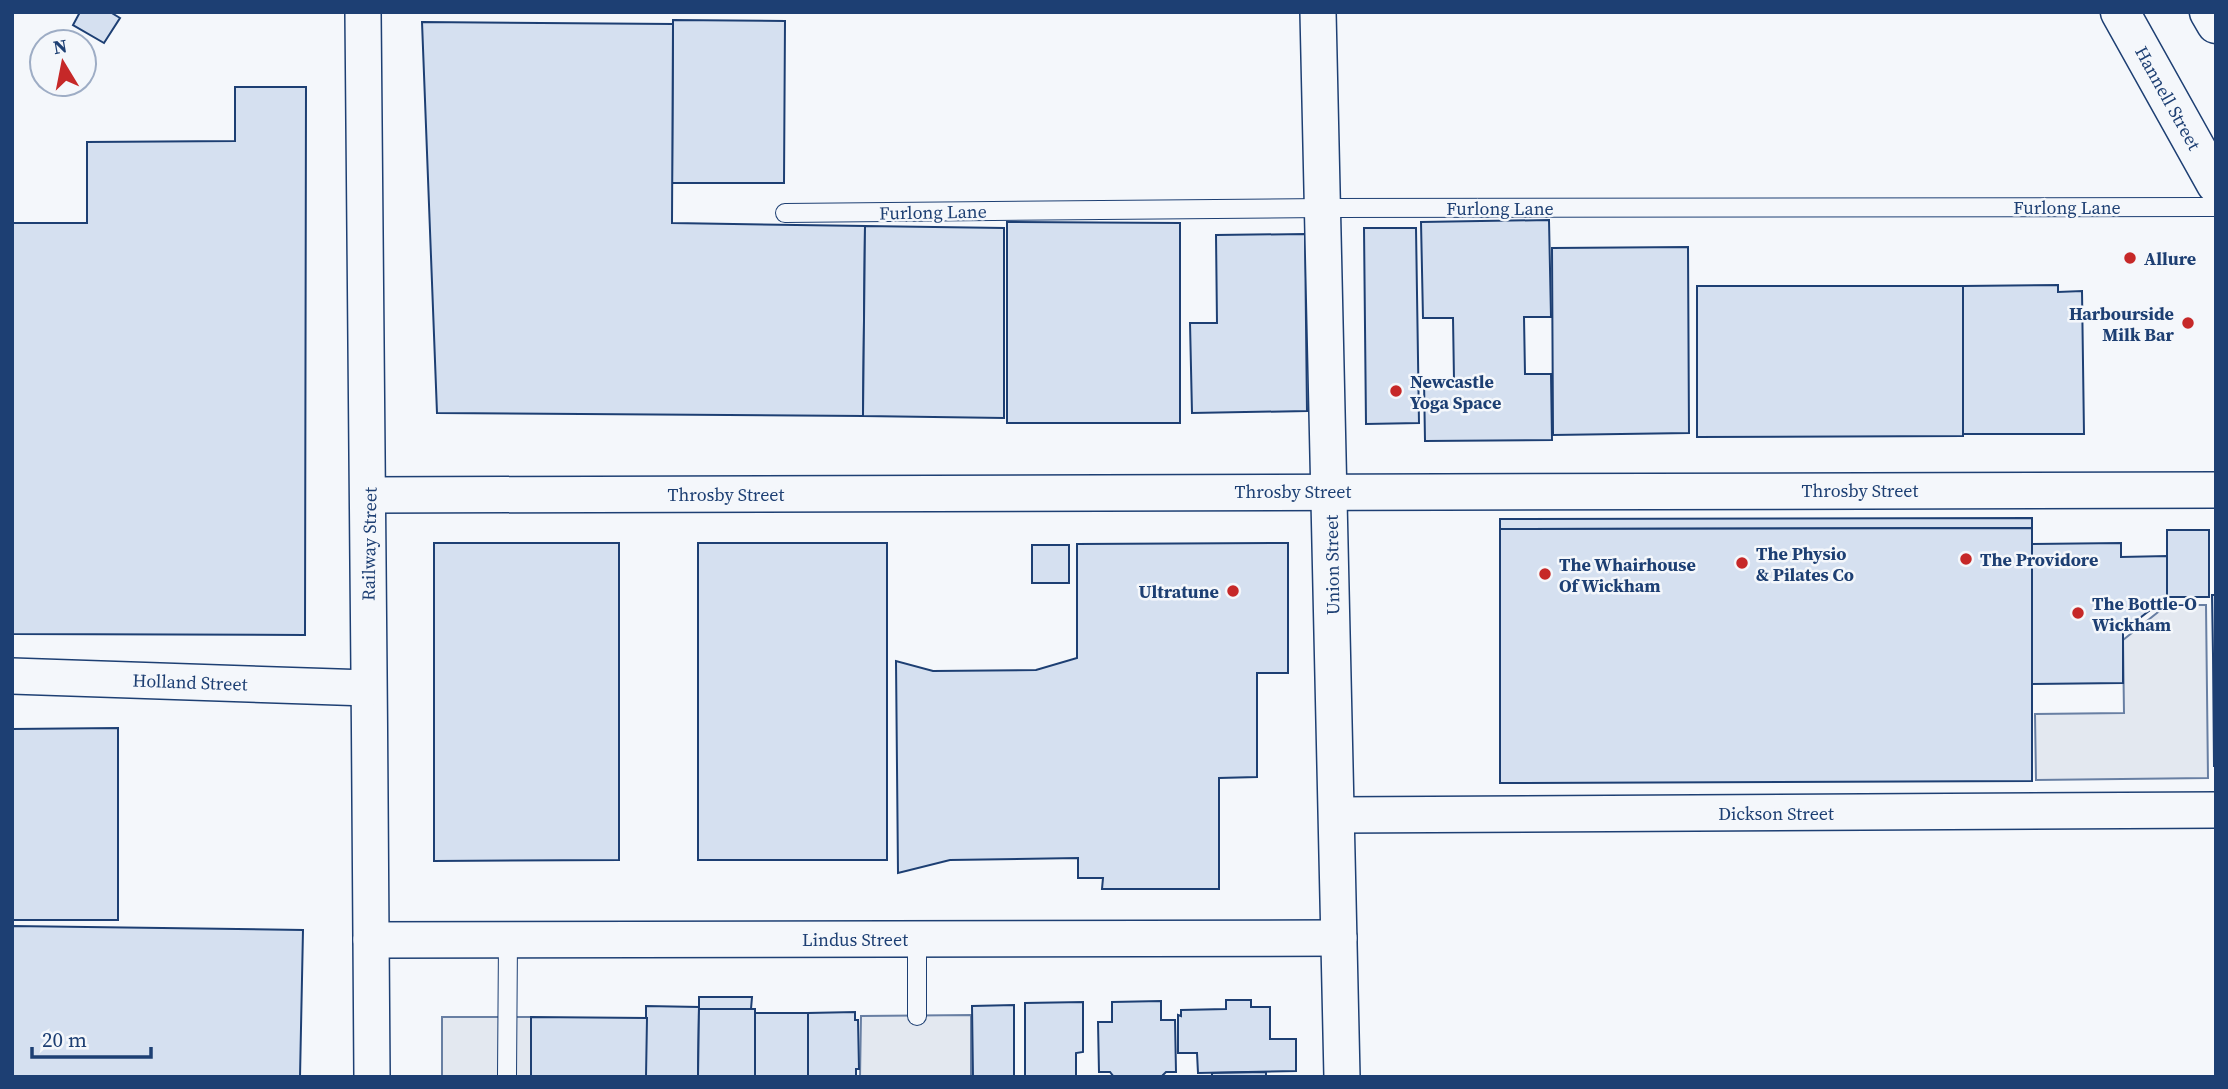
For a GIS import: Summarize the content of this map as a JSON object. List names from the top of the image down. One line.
{"streets":{"highway":["Hannell Street"],"street":["Throsby Street","Railway Street","Union Street","Holland Street","Dickson Street","Lindus Street"],"lane":["Furlong Lane"]},"crossings":[["Furlong Lane","Union Street"],["Throsby Street","Railway Street"],["Throsby Street","Union Street"],["Railway Street","Holland Street"],["Railway Street","Lindus Street"],["Union Street","Dickson Street"],["Union Street","Lindus Street"]],"places":["Allure","Harbourside Milk Bar","Newcastle Yoga Space","The Providore","The Physio & Pilates Co","The Whairhouse Of Wickham","Ultratune","The Bottle-O Wickham"],"scale_bar":"20 m","north":"top"}
